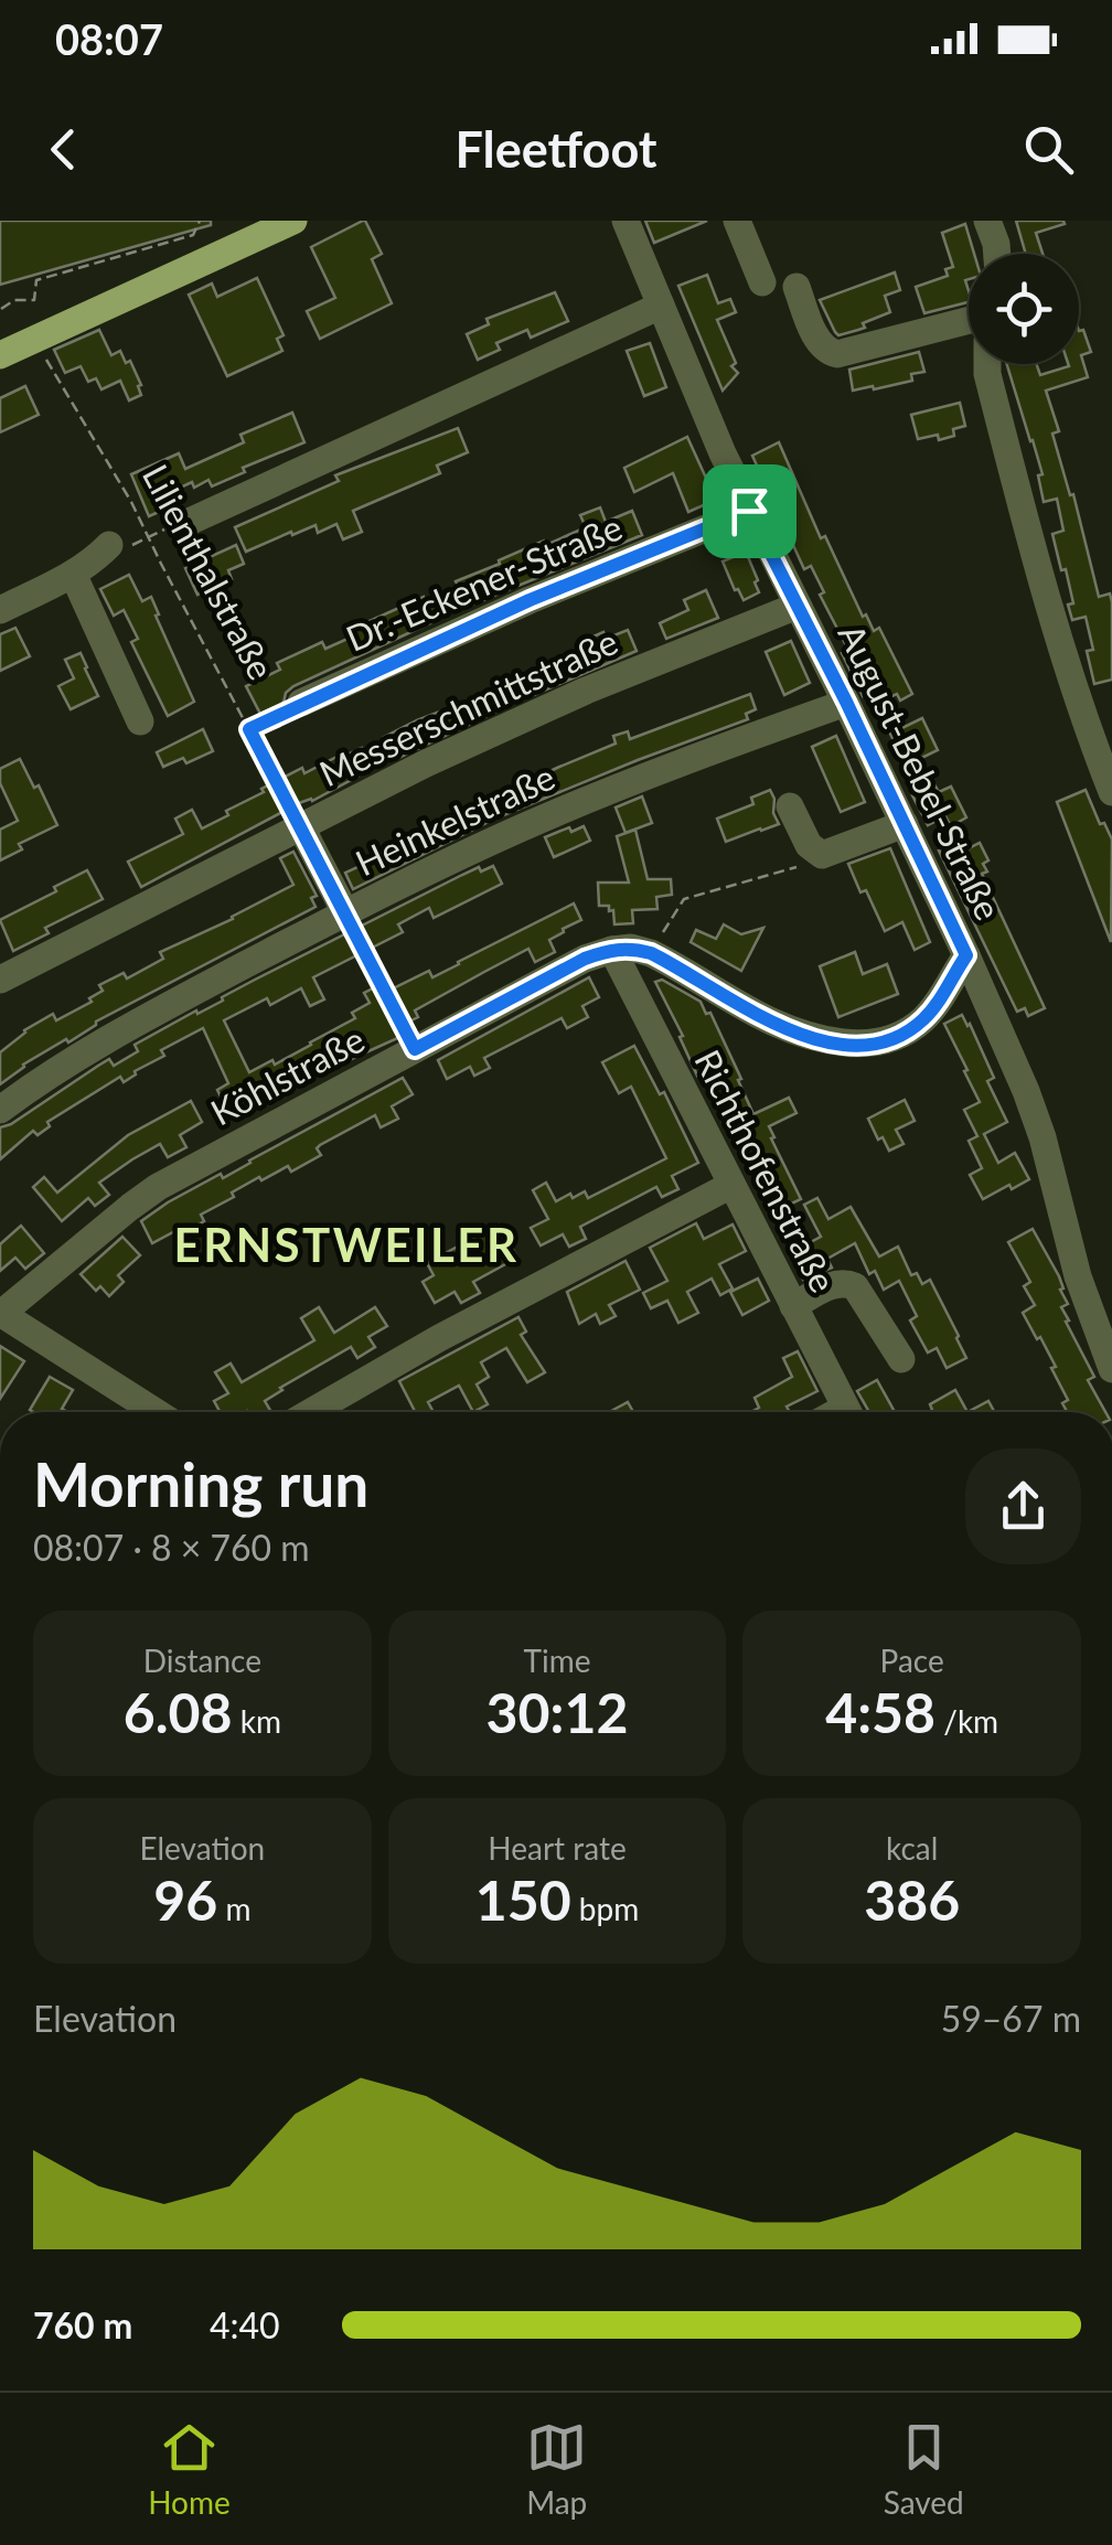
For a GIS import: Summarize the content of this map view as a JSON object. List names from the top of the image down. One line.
{"streets":{"street":["Dr.-Eckener-Straße","Messerschmittstraße","August-Bebel-Straße","Heinkelstraße","Köhlstraße","Richthofenstraße"],"path":["Lilienthalstraße"]},"crossings":[["Lilienthalstraße","Messerschmittstraße"],["Dr.-Eckener-Straße","August-Bebel-Straße"],["Messerschmittstraße","August-Bebel-Straße"],["August-Bebel-Straße","Heinkelstraße"],["August-Bebel-Straße","Köhlstraße"],["Köhlstraße","Richthofenstraße"]],"districts":["ERNSTWEILER"],"page":{"status":"08:07","header":"Fleetfoot","heading":["Morning run","08:07 · 8 × 760 m"],"stats":[["Distance","6.08 km"],["Time","30:12"],["Pace","4:58 /km"],["Elevation","96 m"],["Heart rate","150 bpm"],["kcal","386"]],"chart":["Elevation","59–67 m"],"list":[{"name":"760 m","note":"4:40"}],"tabs":["Home","Map","Saved"]}}
